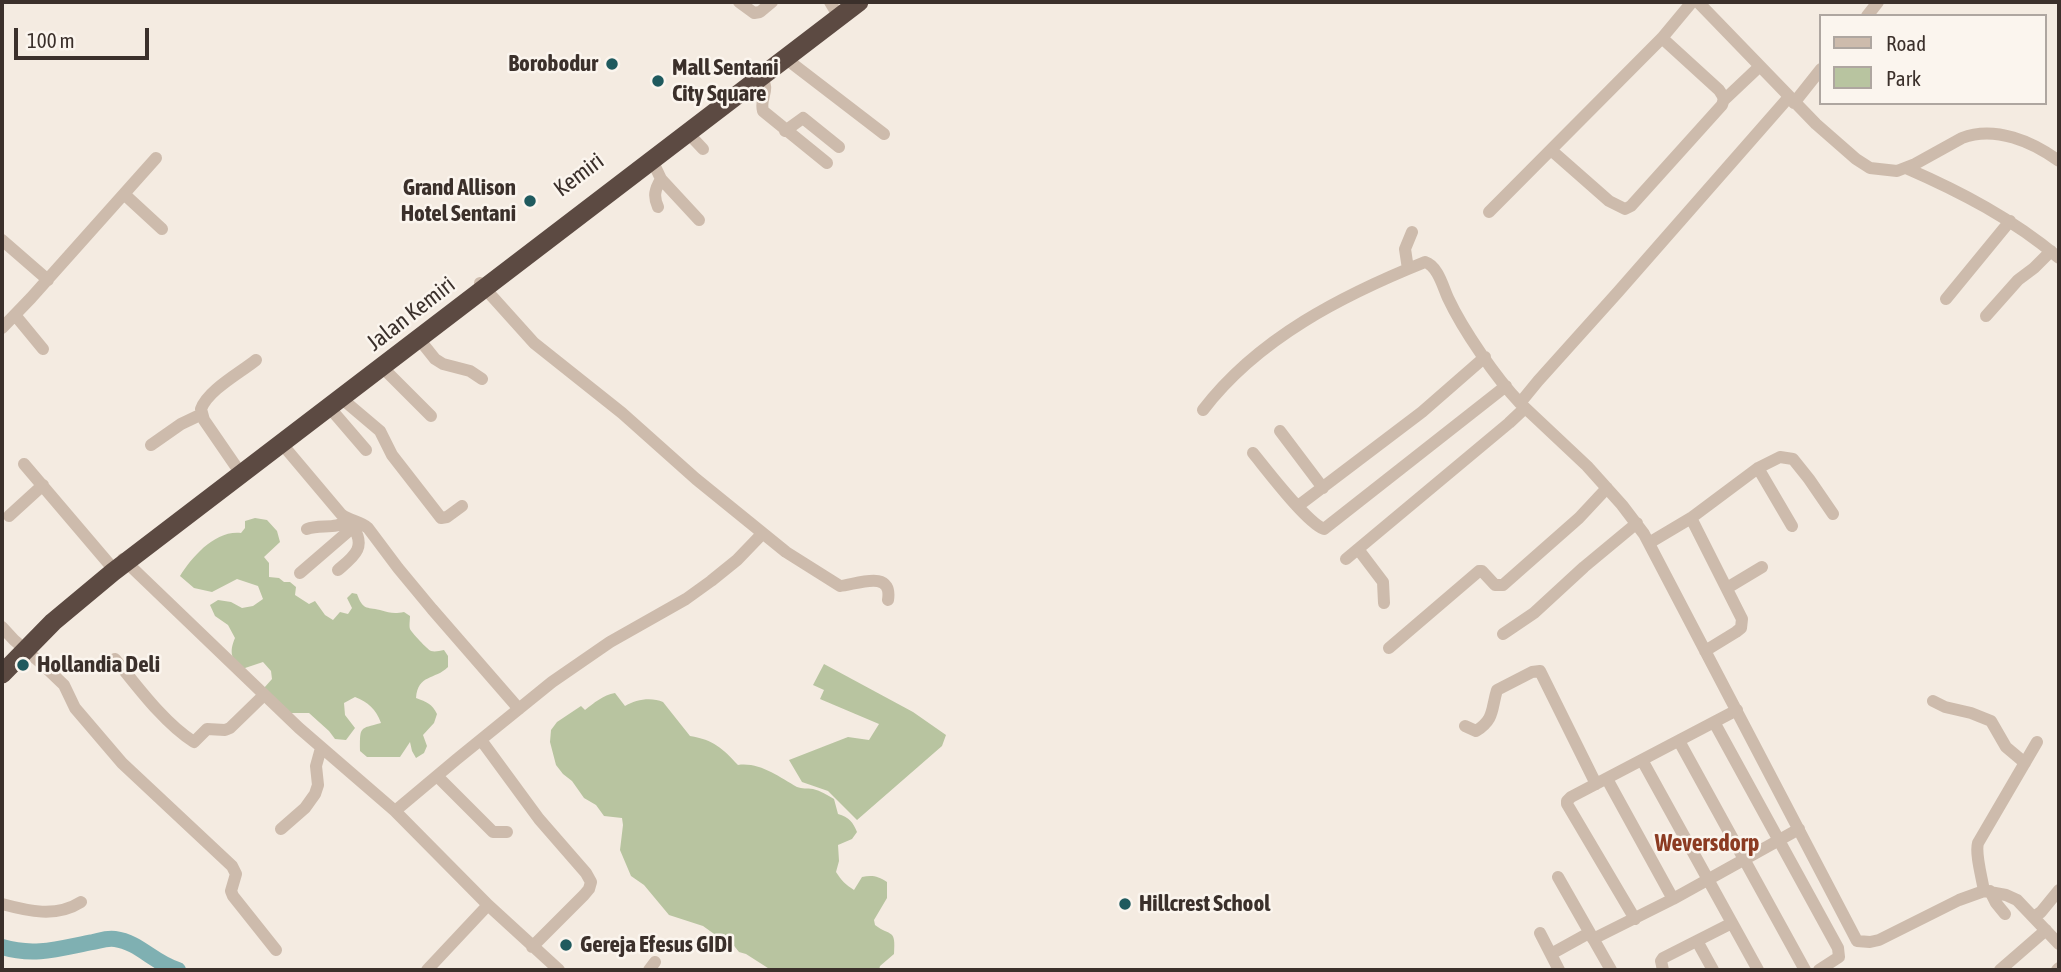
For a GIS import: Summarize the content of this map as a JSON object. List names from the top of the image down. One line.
{"streets":{"highway":["Kemiri","Jalan Kemiri"]},"crossings":[["Kemiri","Jalan Kemiri"]],"districts":["Weversdorp"],"places":["Borobodur","Mall Sentani City Square","Grand Allison Hotel Sentani","Hollandia Deli","Hillcrest School","Gereja Efesus GIDI"],"legend":["Road","Park"],"scale_bar":"100 m"}
